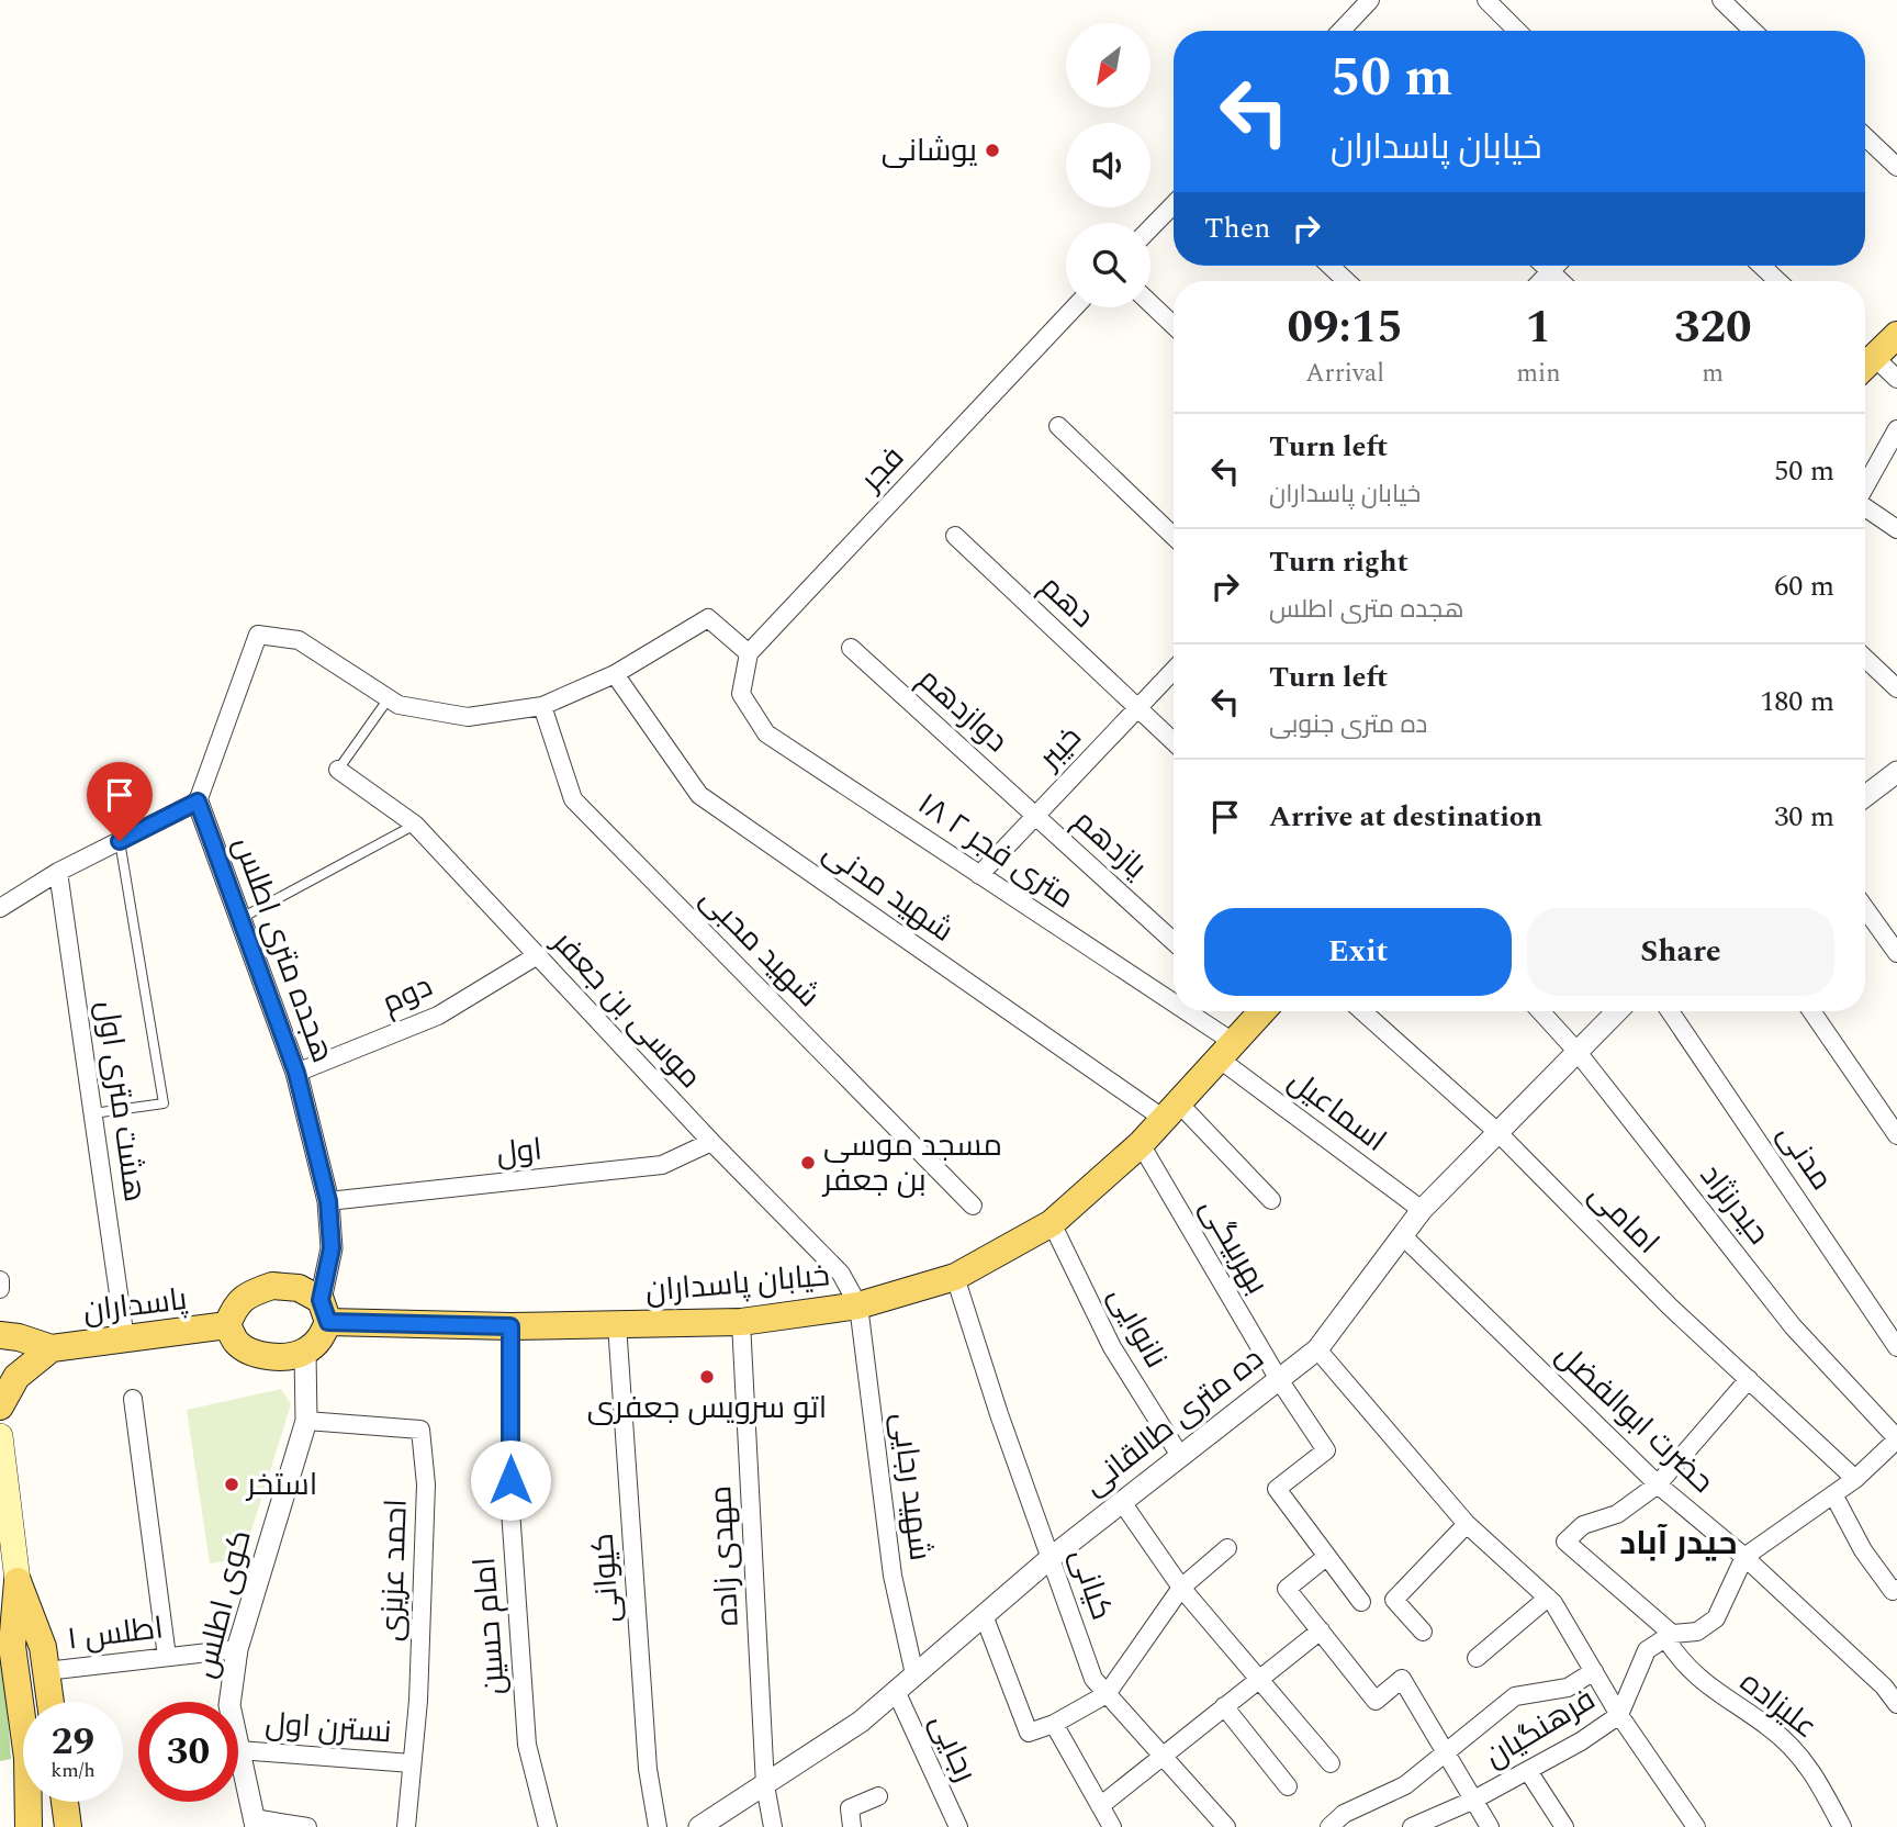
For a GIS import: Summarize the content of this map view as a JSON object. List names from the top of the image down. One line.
{"streets":{"main road":["خیابان پاسداران","پاسداران"],"street":["فجر","دهم","دوازدهم","خیبر","یازدهم","۱۸ متری فجر ۲","شهید مدنی","شهید محبی","هجده متری اطلس","دوم","موسی بن جعفر","هشت متری اول","اسماعیل","اول","مدنی","حیدرنژاد","امامی","بهربیگی","نانوایی","حضرت ابوالفضل","ده متری طالقانی","شهید رجایی","مهدی زاده","احمد عزیزی","کیوانی","کیانی","کوی اطلس","امام حسین","اطلس ۱","علیزاده","نسترن اول","فرهنگیان","رجایی"]},"crossings":[["فجر","۱۸ متری فجر ۲"],["دهم","خیبر"],["دوازدهم","خیبر"],["دوازدهم","یازدهم"],["خیبر","یازدهم"],["خیبر","۱۸ متری فجر ۲"],["۱۸ متری فجر ۲","اسماعیل"],["۱۸ متری فجر ۲","خیابان پاسداران"],["شهید مدنی","خیابان پاسداران"],["هجده متری اطلس","دوم"],["هجده متری اطلس","اول"],["هجده متری اطلس","خیابان پاسداران"],["هجده متری اطلس","پاسداران"],["هجده متری اطلس","کوی اطلس"],["دوم","موسی بن جعفر"],["موسی بن جعفر","اول"],["موسی بن جعفر","خیابان پاسداران"],["موسی بن جعفر","شهید رجایی"],["هشت متری اول","پاسداران"],["اسماعیل","خیابان پاسداران"],["اسماعیل","ده متری طالقانی"],["حیدرنژاد","ده متری طالقانی"],["امامی","ده متری طالقانی"],["بهربیگی","خیابان پاسداران"],["بهربیگی","ده متری طالقانی"],["خیابان پاسداران","پاسداران"],["خیابان پاسداران","نانوایی"],["خیابان پاسداران","شهید رجایی"],["خیابان پاسداران","مهدی زاده"],["خیابان پاسداران","کیوانی"],["خیابان پاسداران","کیانی"],["خیابان پاسداران","کوی اطلس"],["خیابان پاسداران","امام حسین"],["پاسداران","کوی اطلس"],["نانوایی","ده متری طالقانی"],["حضرت ابوالفضل","ده متری طالقانی"],["حضرت ابوالفضل","علیزاده"],["ده متری طالقانی","شهید رجایی"],["ده متری طالقانی","مهدی زاده"],["ده متری طالقانی","کیانی"],["ده متری طالقانی","رجایی"],["احمد عزیزی","کوی اطلس"],["احمد عزیزی","نسترن اول"],["کوی اطلس","اطلس ۱"],["کوی اطلس","نسترن اول"],["علیزاده","فرهنگیان"]],"districts":["حیدر آباد"],"places":["یوشانی","مسجد موسی بن جعفر","اتو سرویس جعفری","استخر"],"north":"bottom left","page":{"turn":["50 m","خیابان پاسداران"],"then":"Then","eta":["09:15","Arrival","1","min","320","m"],"list":[{"name":"Turn left","note":"خیابان پاسداران","value":"50 m"},{"name":"Turn right","note":"هجده متری اطلس","value":"60 m"},{"name":"Turn left","note":"ده متری جنوبی","value":"180 m"},{"name":"Arrive at destination","value":"30 m"}],"buttons":["Exit","Share"],"speed":"29 km/h","limit":"30"}}
